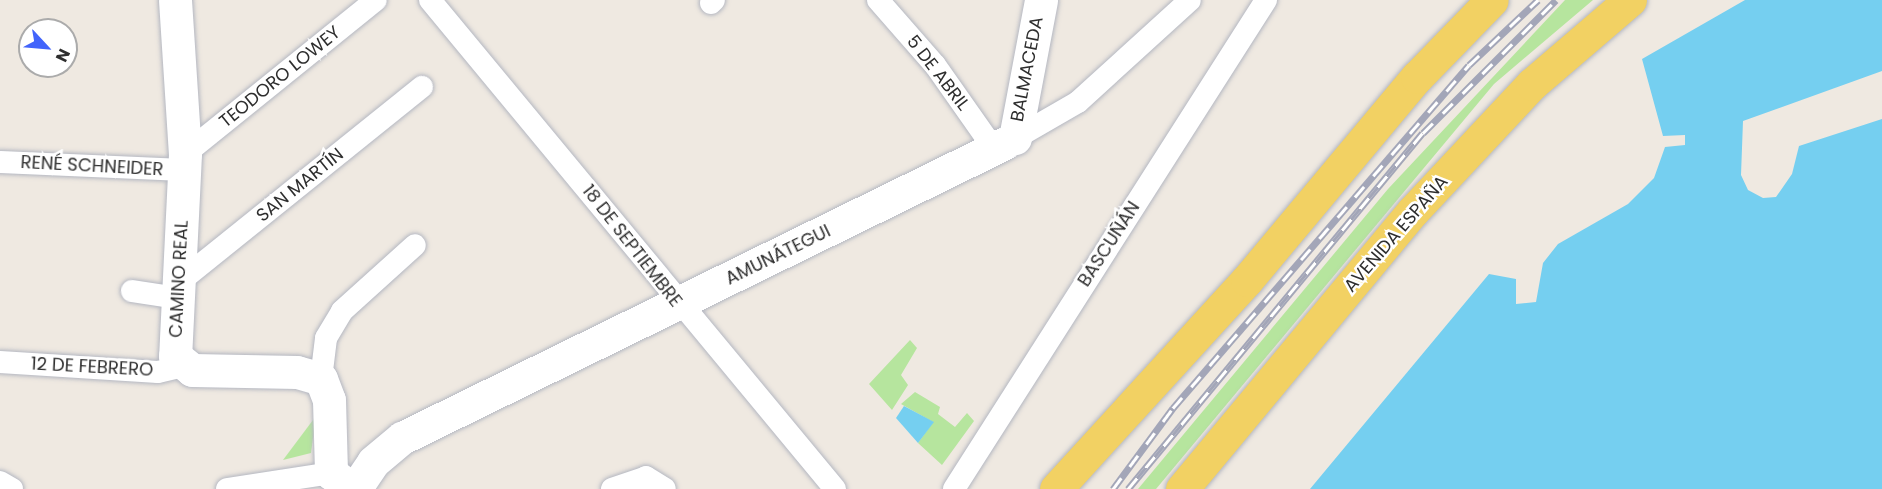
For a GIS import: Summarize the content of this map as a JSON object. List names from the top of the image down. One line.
{"streets":{"main road":["AVENIDA ESPAÑA"],"street":["BALMACEDA","5 DE ABRIL","TEODORO LOWEY","RENÉ SCHNEIDER","SAN MARTÍN","BASCUÑÁN","18 DE SEPTIEMBRE","AMUNÁTEGUI","CAMINO REAL","12 DE FEBRERO"]},"crossings":[["BALMACEDA","5 DE ABRIL"],["BALMACEDA","AMUNÁTEGUI"],["5 DE ABRIL","AMUNÁTEGUI"],["TEODORO LOWEY","RENÉ SCHNEIDER"],["TEODORO LOWEY","CAMINO REAL"],["RENÉ SCHNEIDER","CAMINO REAL"],["SAN MARTÍN","CAMINO REAL"],["18 DE SEPTIEMBRE","AMUNÁTEGUI"],["CAMINO REAL","12 DE FEBRERO"]],"north":"bottom right"}
